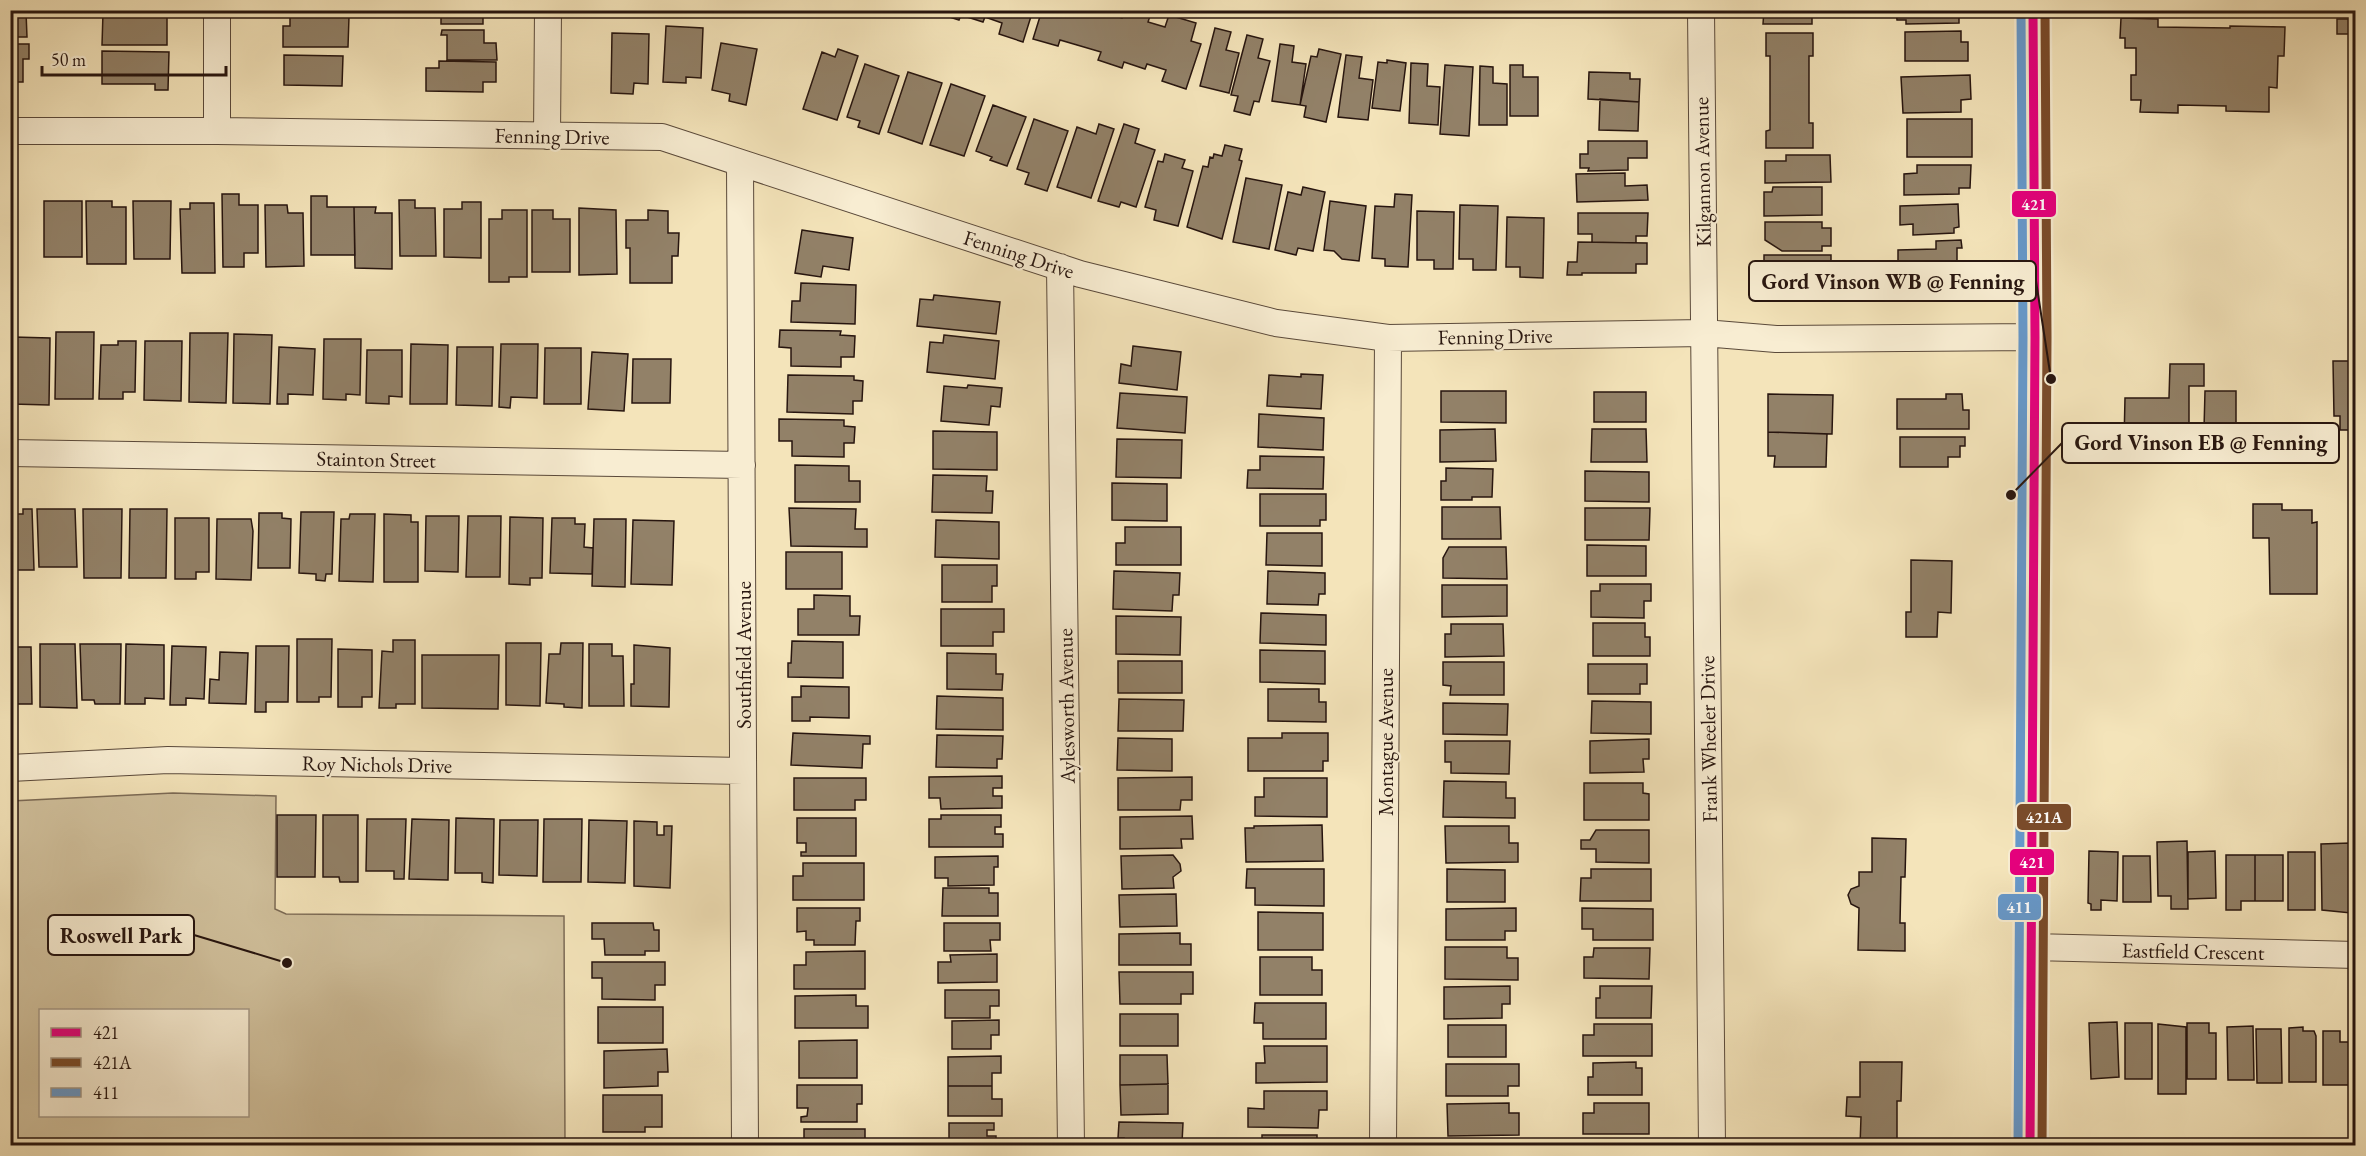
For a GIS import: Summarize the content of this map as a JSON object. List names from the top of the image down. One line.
{"streets":{"street":["Fenning Drive","Kilgannon Avenue","Stainton Street","Southfield Avenue","Aylesworth Avenue","Frank Wheeler Drive","Montague Avenue","Roy Nichols Drive","Eastfield Crescent"]},"crossings":[["Fenning Drive","Kilgannon Avenue"],["Fenning Drive","Southfield Avenue"],["Fenning Drive","Aylesworth Avenue"],["Fenning Drive","Frank Wheeler Drive"],["Fenning Drive","Montague Avenue"],["Kilgannon Avenue","Frank Wheeler Drive"],["Stainton Street","Southfield Avenue"],["Southfield Avenue","Roy Nichols Drive"]],"places":["Gord Vinson WB @ Fenning","Gord Vinson EB @ Fenning","Roswell Park"],"lines":["transit line 421","transit line 421A","transit line 411"],"legend":["421","421A","411"],"scale_bar":"50 m"}
